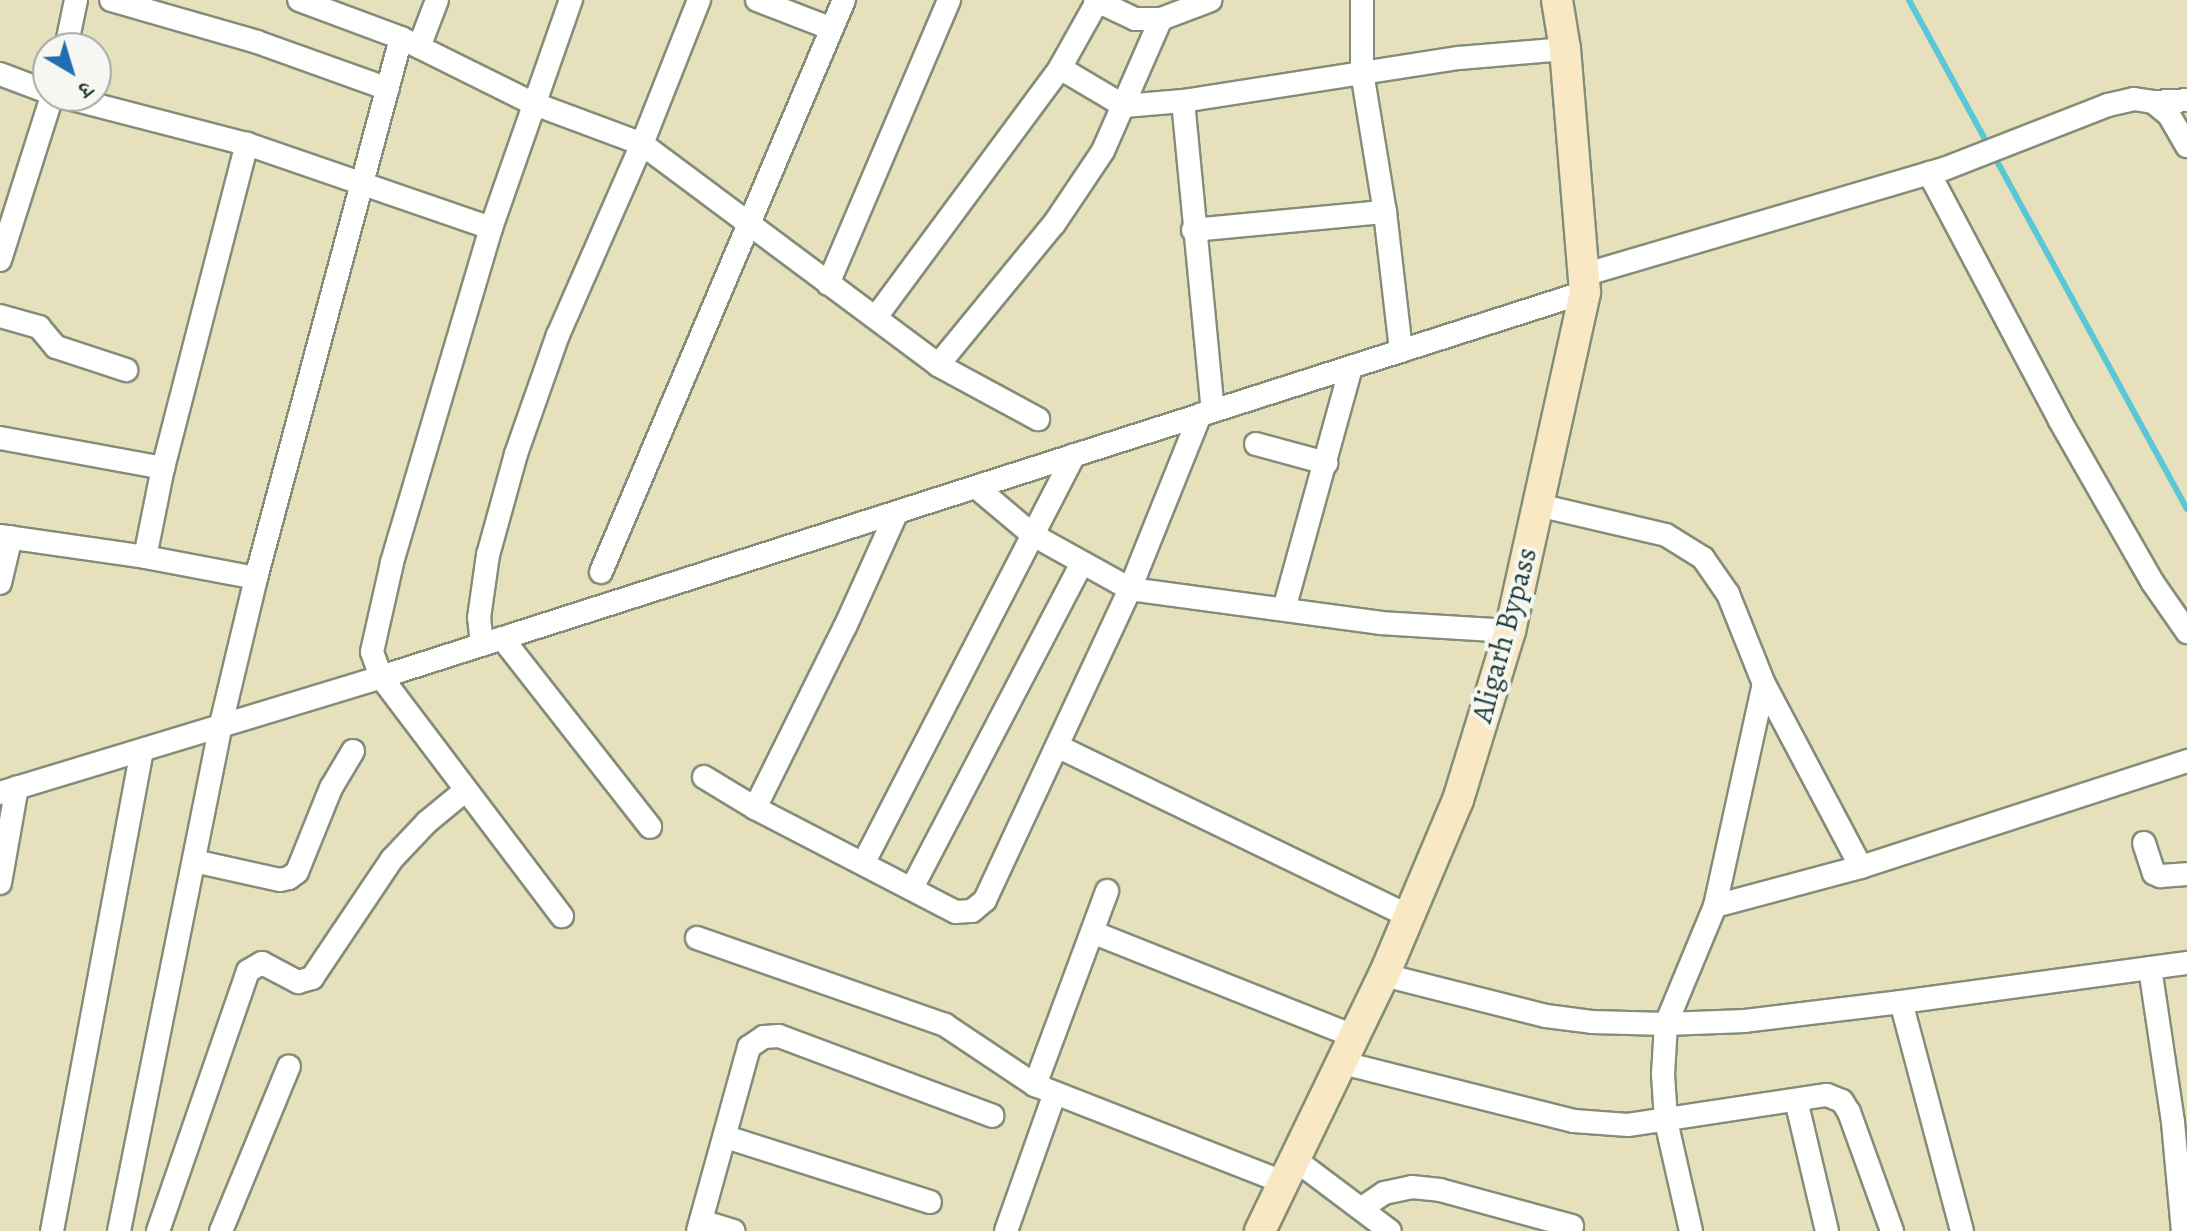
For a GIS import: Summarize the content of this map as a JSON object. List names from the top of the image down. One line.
{"streets":{"main road":["Aligarh Bypass"]},"north":"bottom right"}
